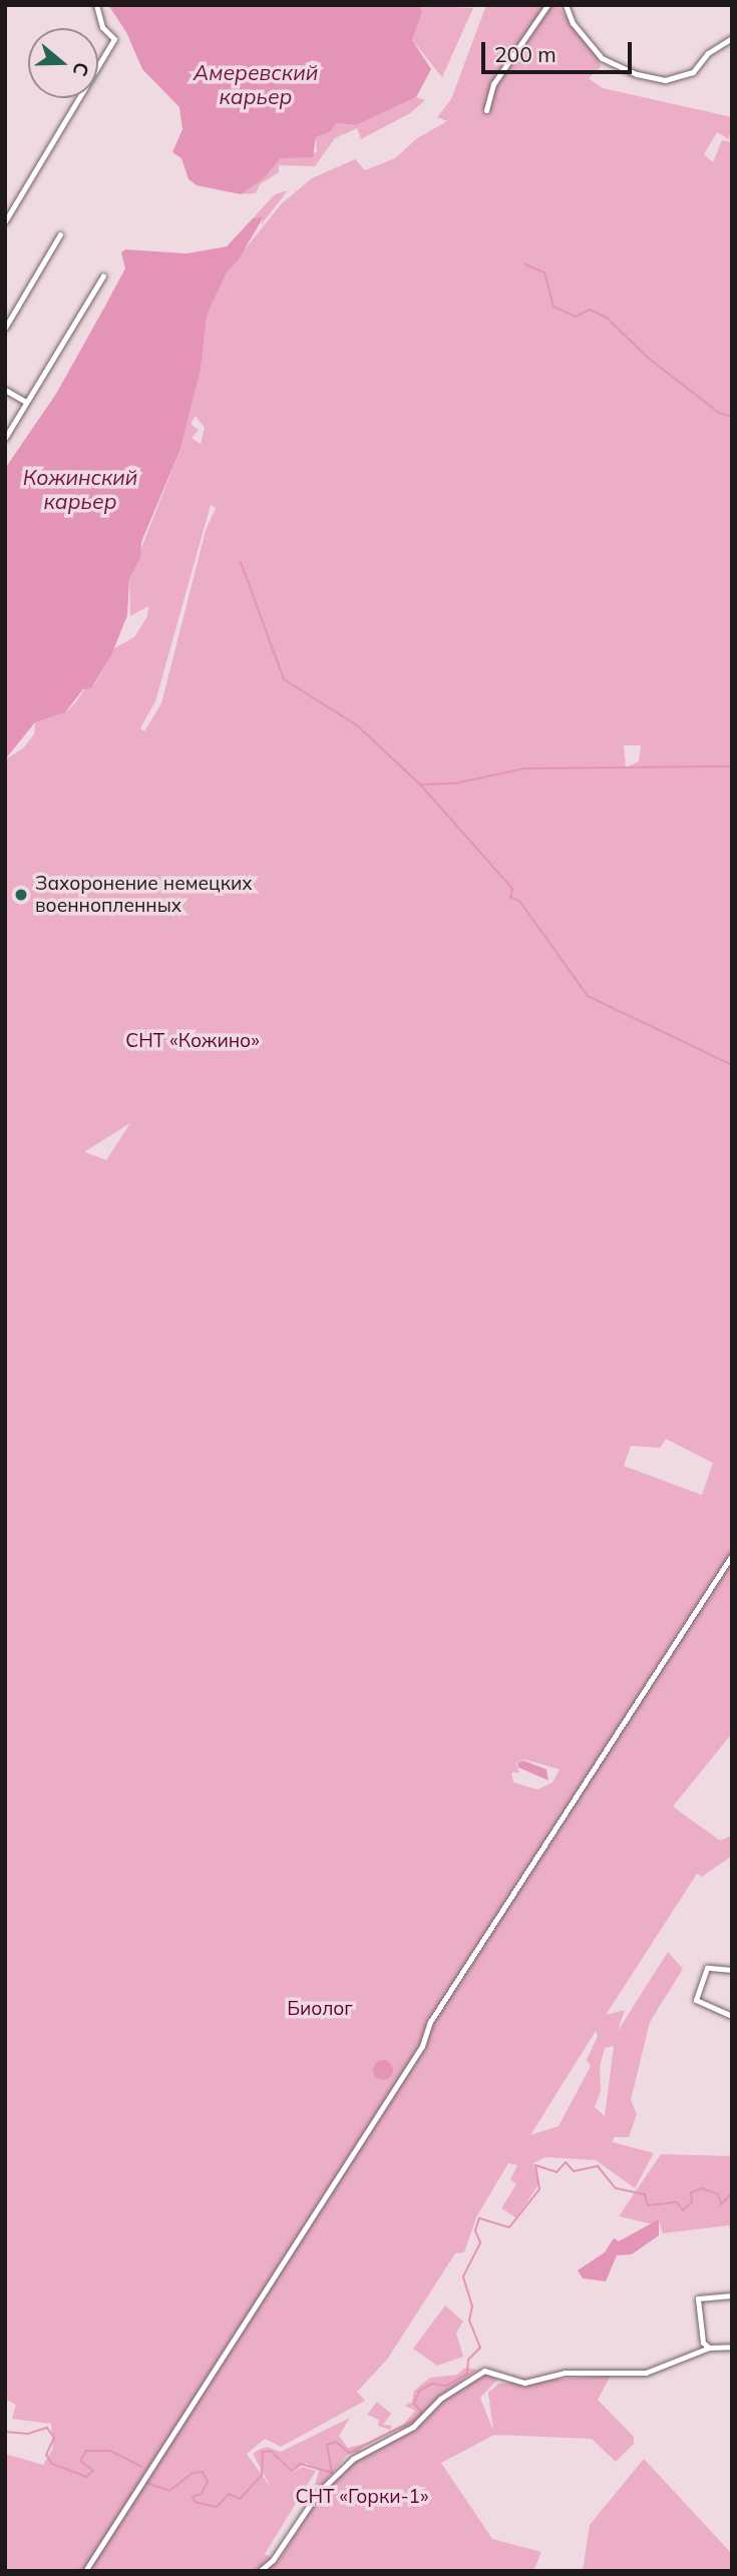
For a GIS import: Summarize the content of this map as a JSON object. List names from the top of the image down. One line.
{"water":["Амеревский карьер","Кожинский карьер"],"parks":["СНТ «Кожино»","Биолог","СНТ «Горки-1»"],"places":["Захоронение немецких военнопленных"],"scale_bar":"200 m","north":"right"}
